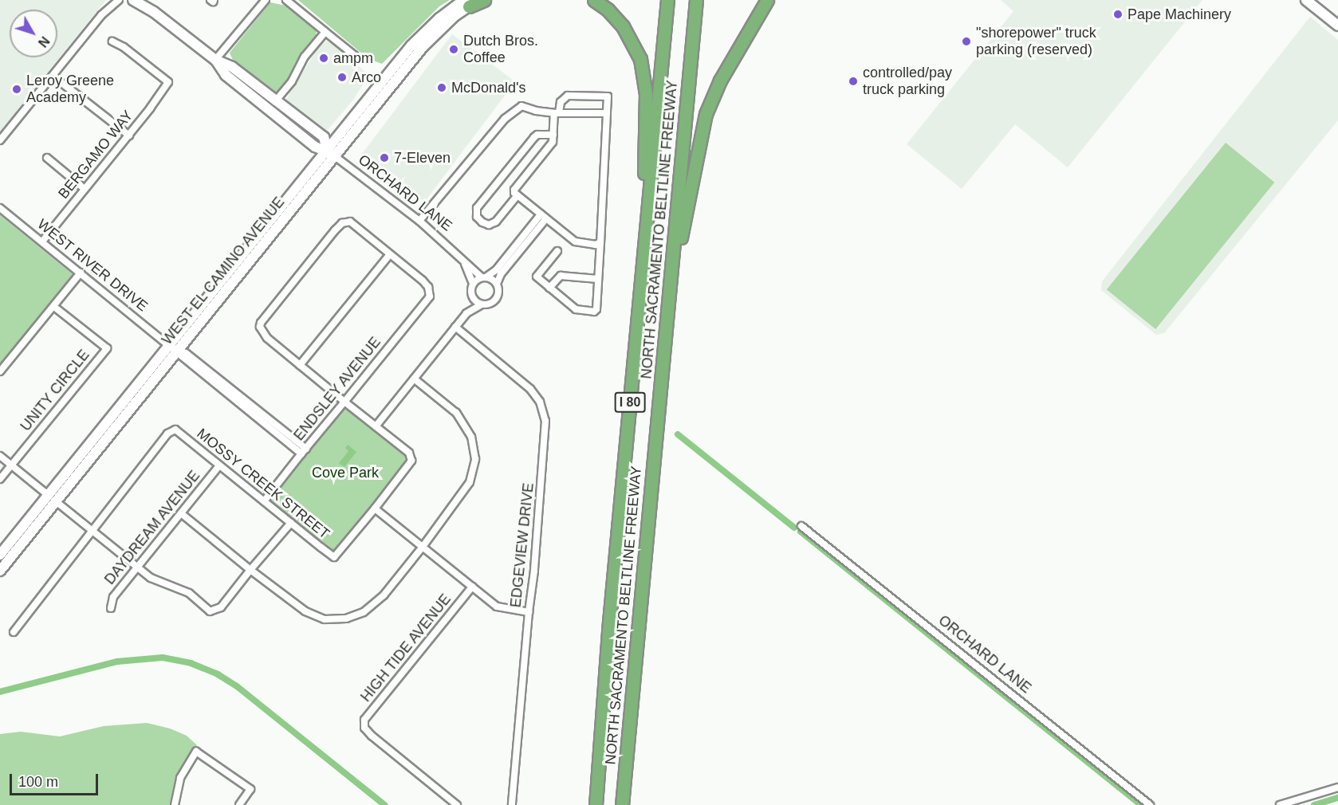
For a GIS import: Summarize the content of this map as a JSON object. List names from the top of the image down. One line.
{"streets":{"highway":["NORTH SACRAMENTO BELTLINE FREEWAY","I 80"],"main road":["ORCHARD LANE","WEST EL CAMINO AVENUE"],"street":["BERGAMO WAY","WEST RIVER DRIVE","ENDSLEY AVENUE","UNITY CIRCLE","MOSSY CREEK STREET","DAYDREAM AVENUE","EDGEVIEW DRIVE","HIGH TIDE AVENUE"]},"crossings":[["BERGAMO WAY","WEST RIVER DRIVE"],["ORCHARD LANE","WEST EL CAMINO AVENUE"],["WEST RIVER DRIVE","WEST EL CAMINO AVENUE"],["WEST RIVER DRIVE","ENDSLEY AVENUE"],["ENDSLEY AVENUE","MOSSY CREEK STREET"],["MOSSY CREEK STREET","DAYDREAM AVENUE"]],"parks":["Cove Park"],"places":["Pape Machinery","\"shorepower\" truck parking (reserved)","Dutch Bros. Coffee","ampm","Arco","controlled/pay truck parking","McDonald's","Leroy Greene Academy","7-Eleven"],"scale_bar":"100 m","north":"bottom right"}
